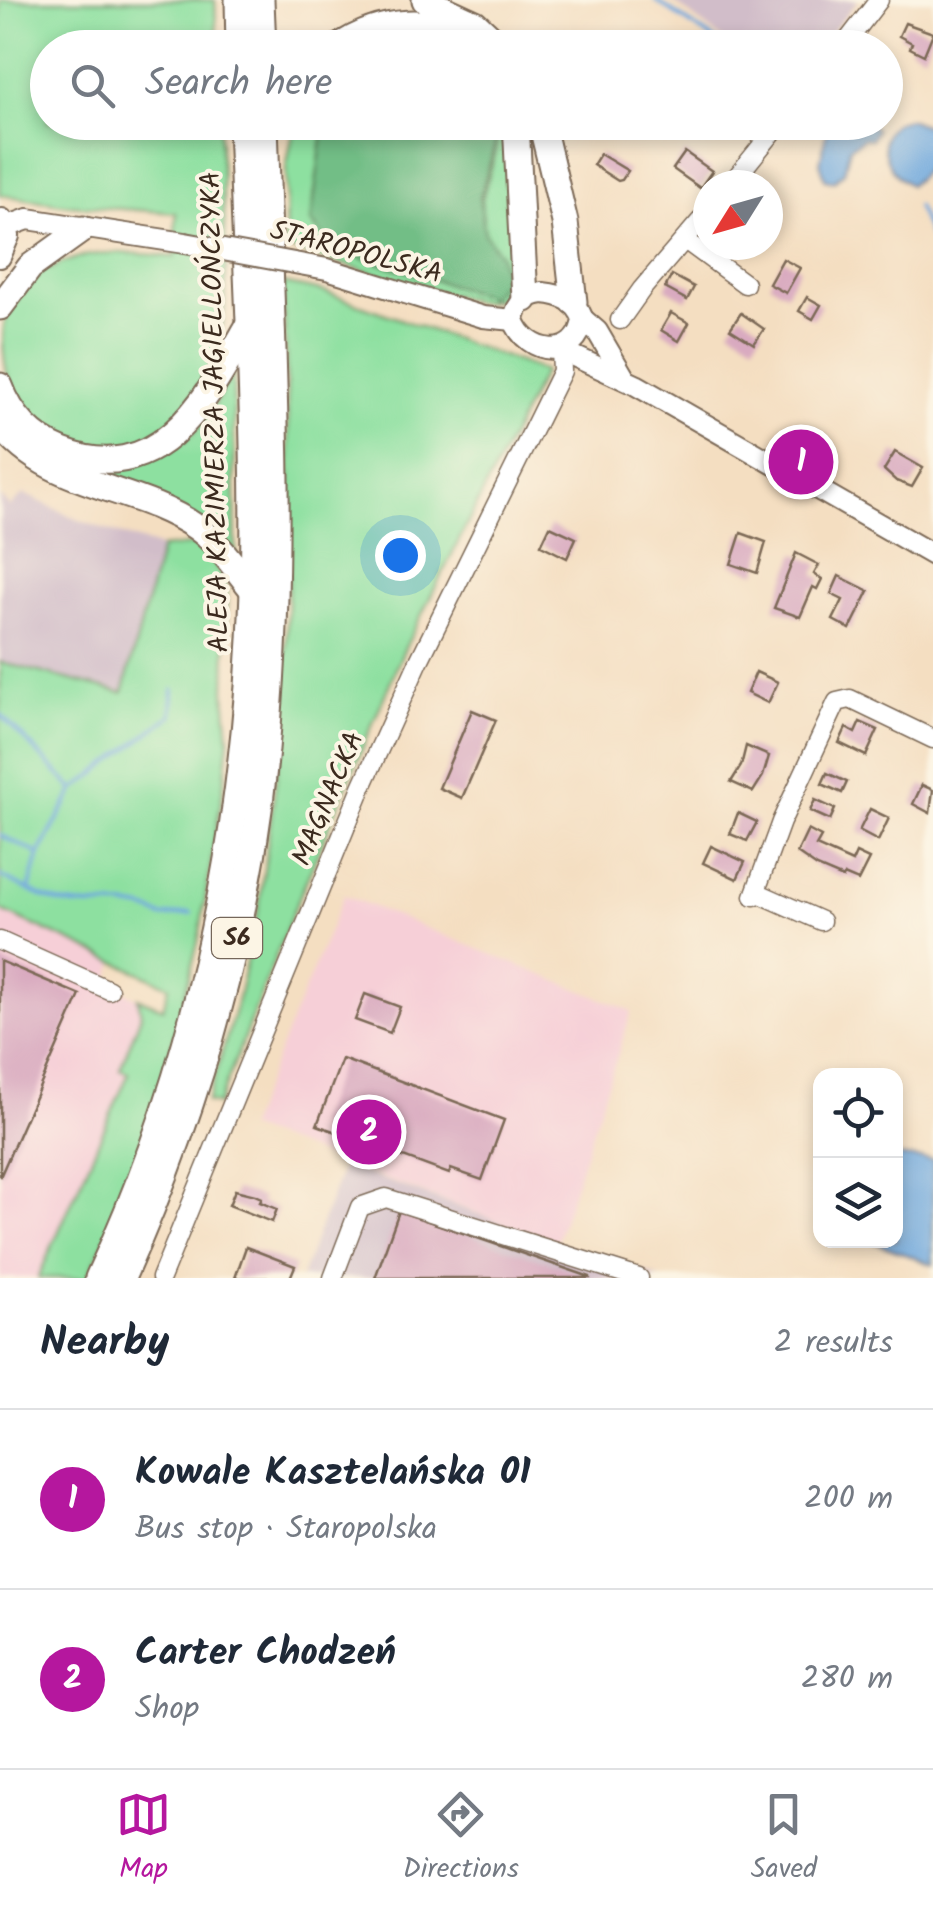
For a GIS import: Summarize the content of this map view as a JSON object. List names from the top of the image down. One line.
{"streets":{"highway":["ALEJA KAZIMIERZA JAGIELLOŃCZYKA","S6"],"main road":["STAROPOLSKA"],"street":["MAGNACKA"]},"crossings":[["STAROPOLSKA","MAGNACKA"]],"north":"bottom left","page":{"search":"Search here","pins":["1","2"],"heading":["Nearby","2 results"],"list":[{"mark":"1","name":"Kowale Kasztelańska 01","note":"Bus stop · Staropolska","value":"200 m"},{"mark":"2","name":"Carter Chodzeń","note":"Shop","value":"280 m"}],"nav":["Map","Directions","Saved"]}}
